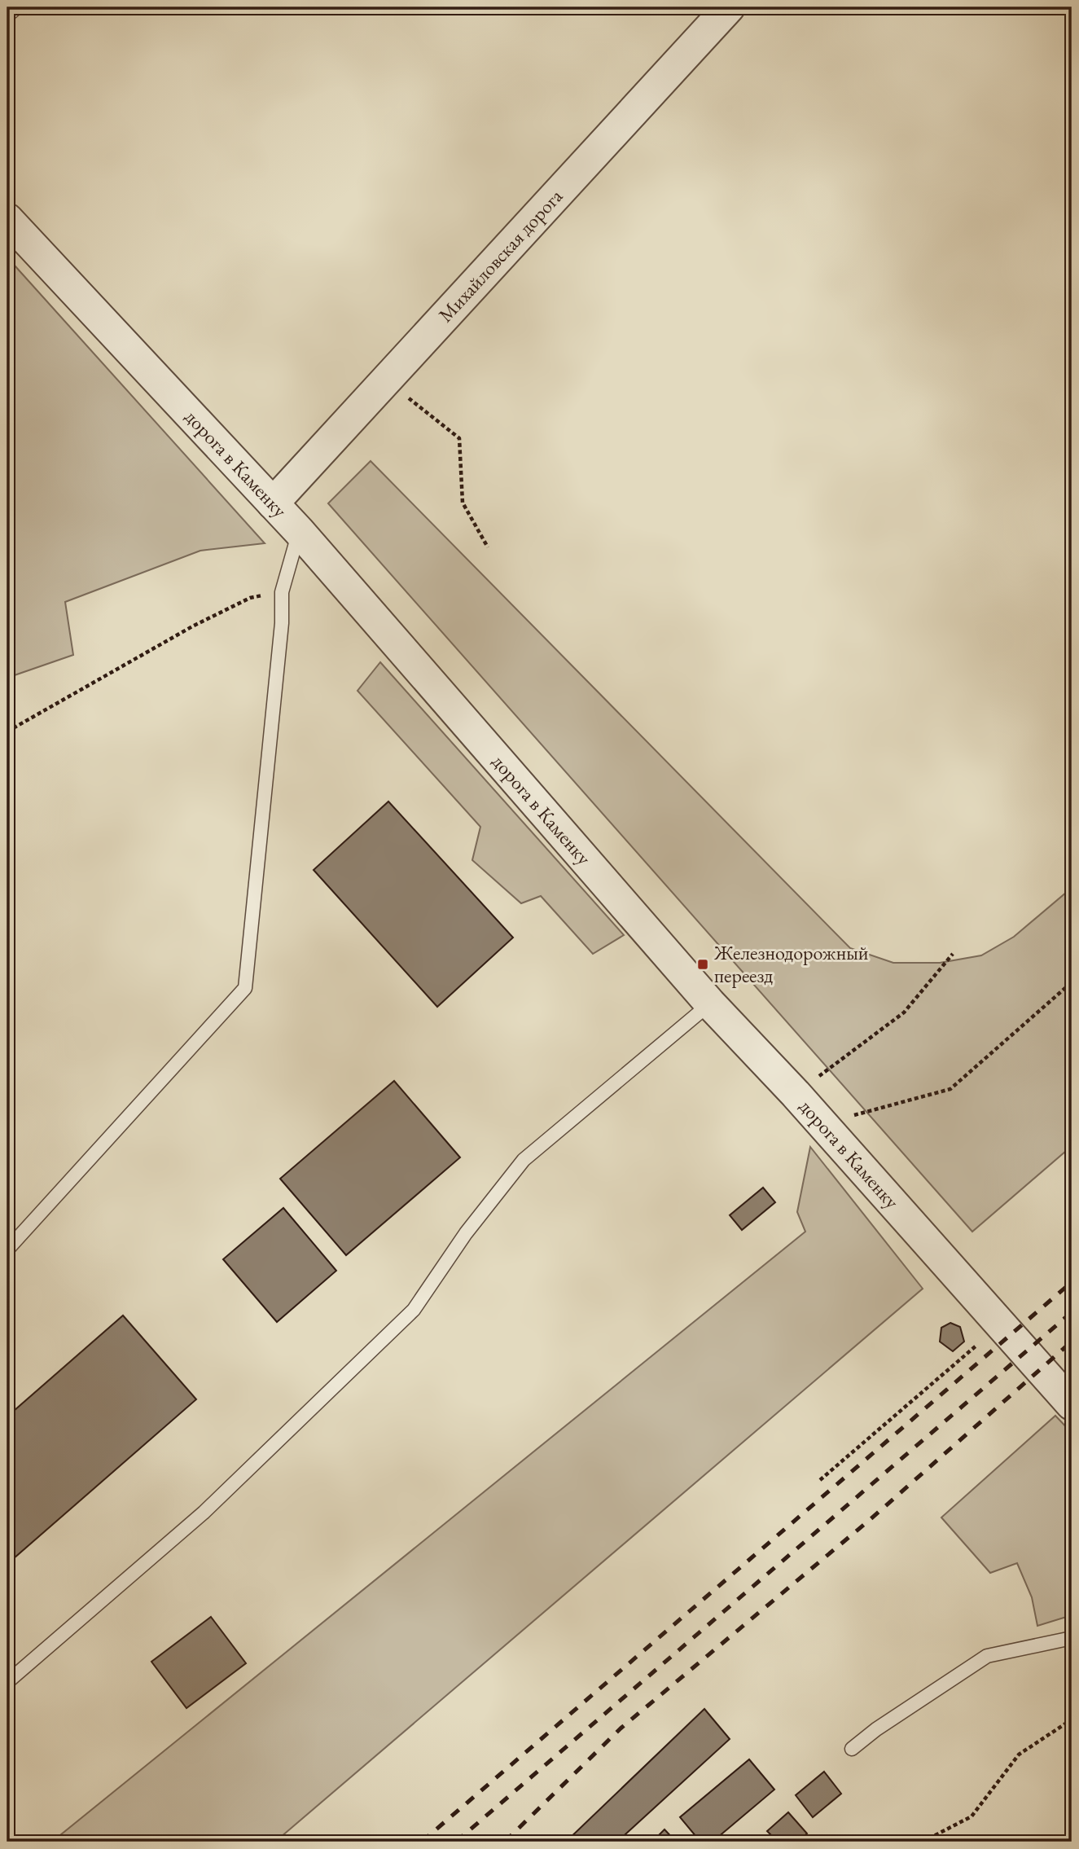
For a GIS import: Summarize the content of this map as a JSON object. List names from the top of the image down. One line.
{"streets":{"street":["Михайловская дорога","дорога в Каменку"]},"crossings":[["Михайловская дорога","дорога в Каменку"]],"places":{"transit":["Железнодорожный переезд"]}}
